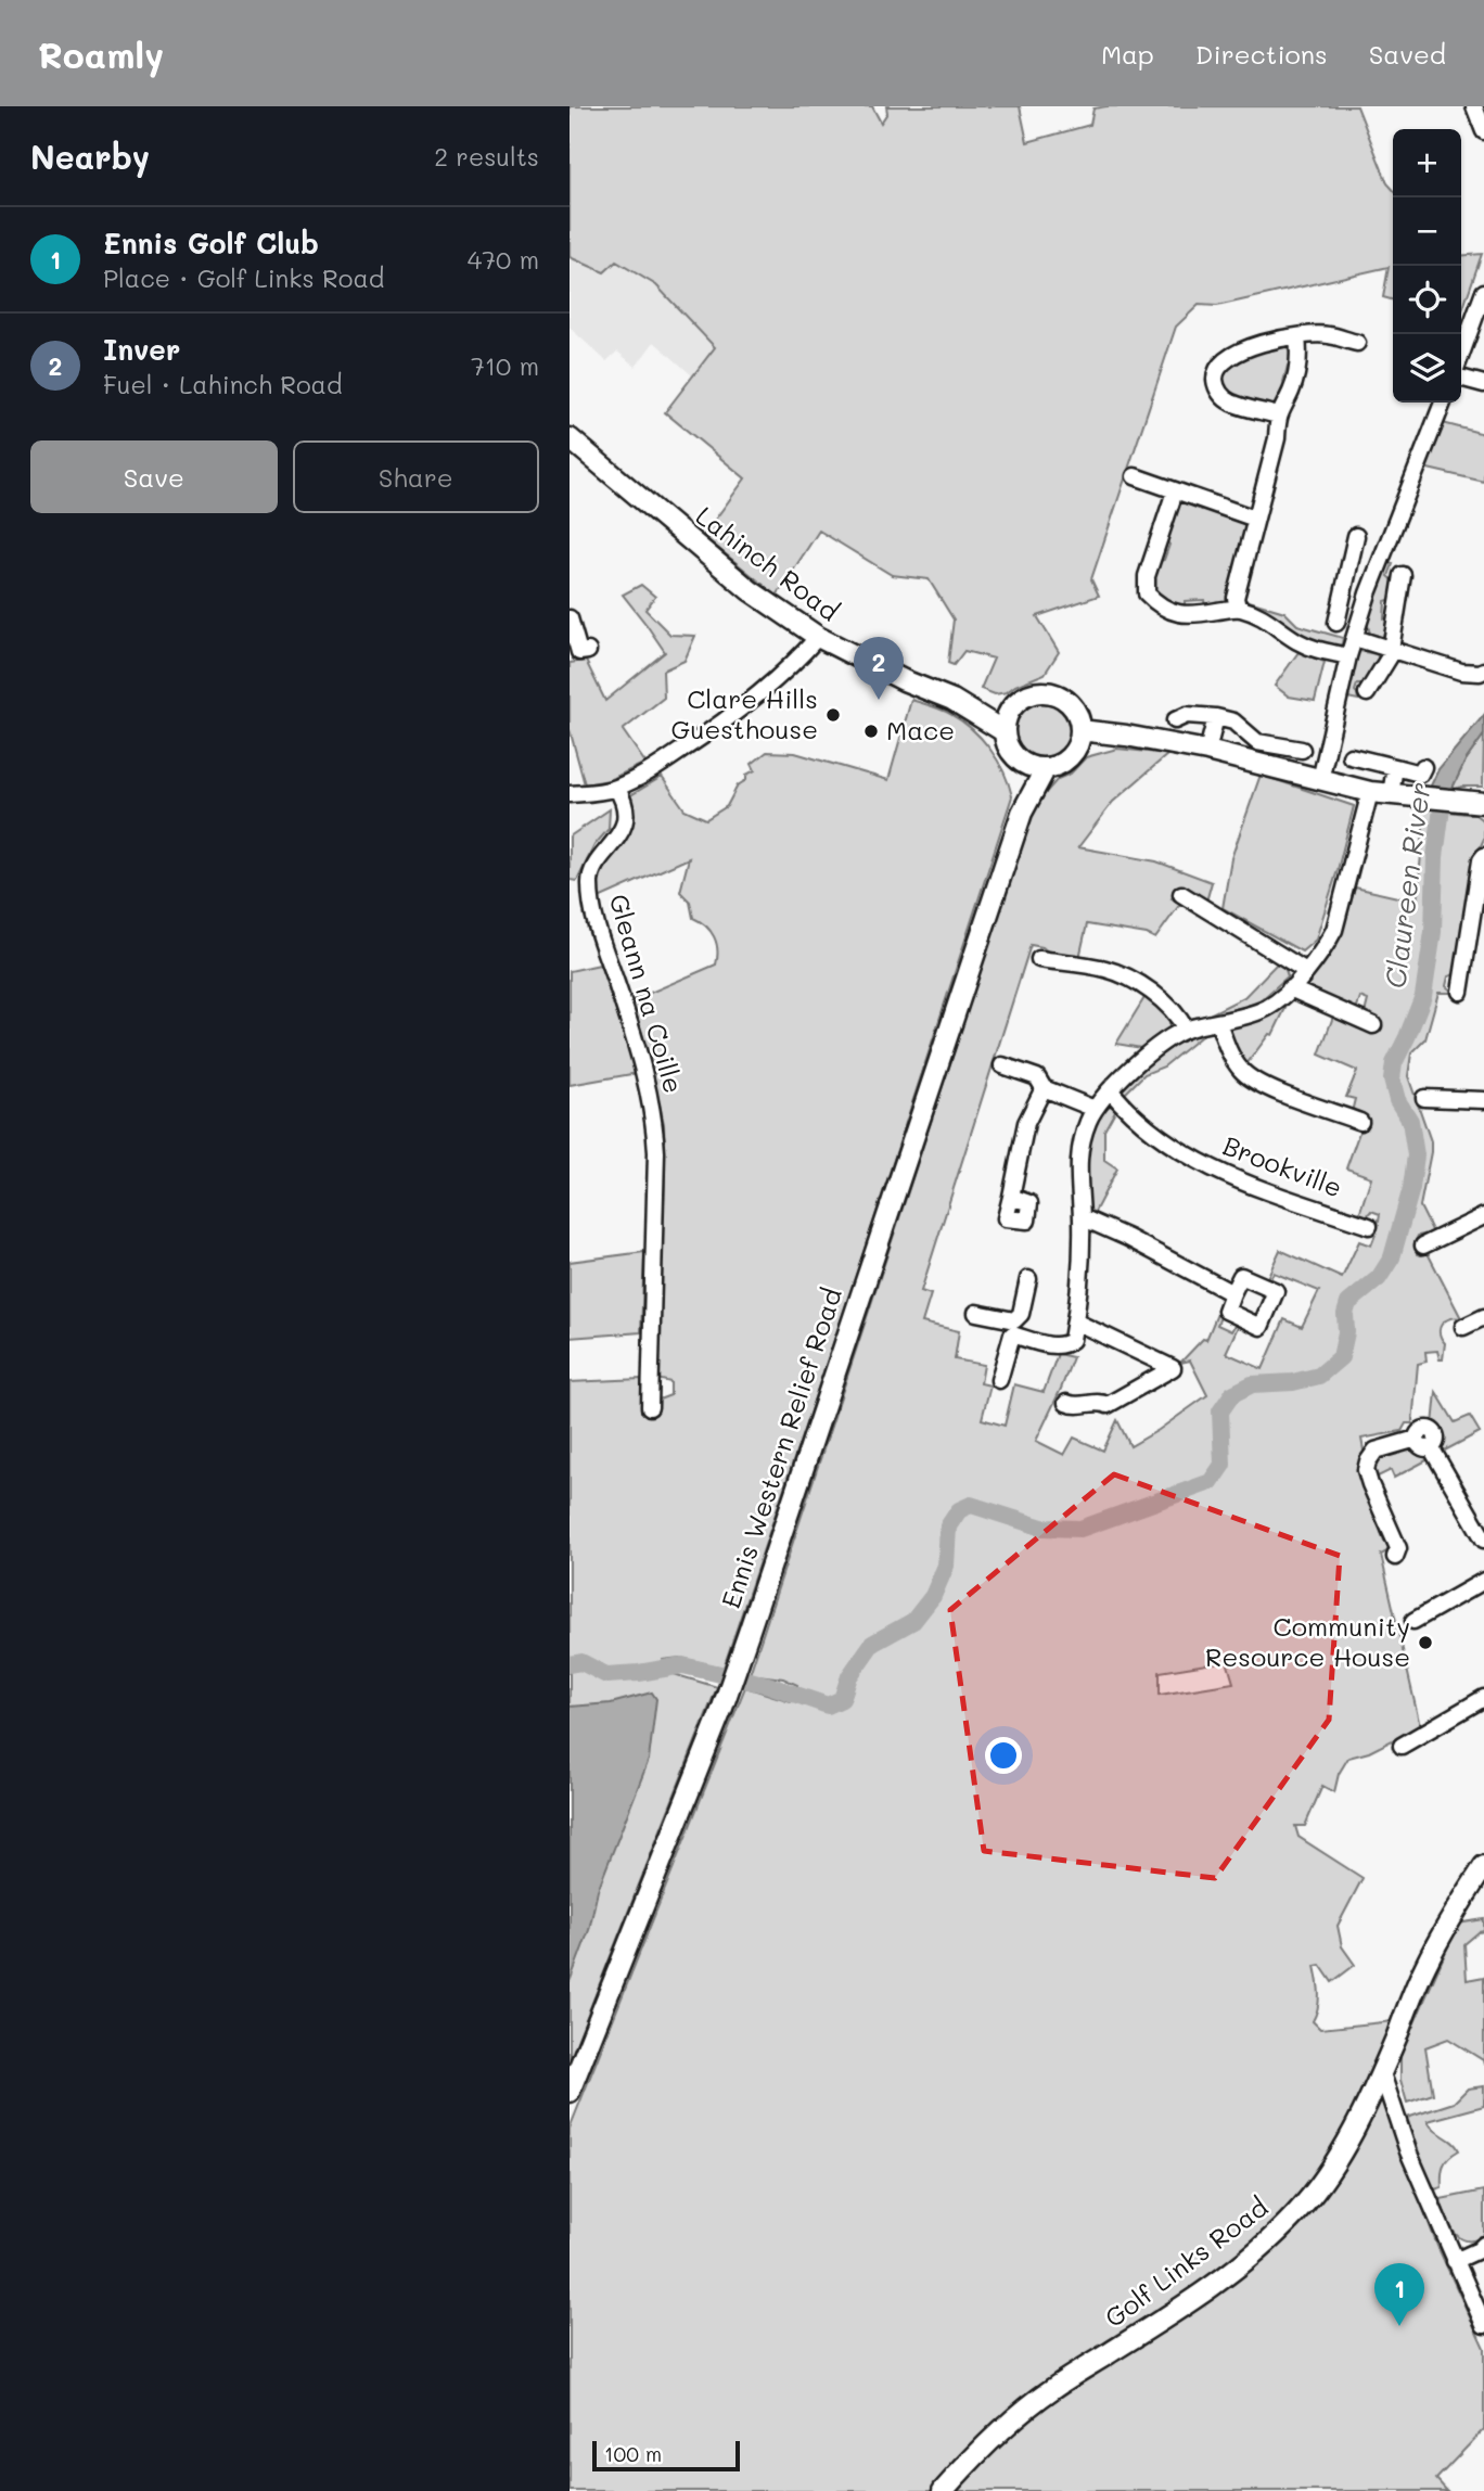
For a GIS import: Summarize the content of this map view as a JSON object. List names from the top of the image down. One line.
{"streets":{"main road":["Lahinch Road","Ennis Western Relief Road","Golf Links Road"],"street":["Gleann na Coille","Brookville"]},"crossings":[["Lahinch Road","Ennis Western Relief Road"]],"water":["Claureen River"],"places":["Clare Hills Guesthouse","Mace","Community Resource House"],"scale_bar":"100 m","page":{"header":"Roamly","nav":["Map","Directions","Saved"],"heading":["Nearby","2 results"],"map_buttons":["+","−"],"list":[{"mark":"1","name":"Ennis Golf Club","note":"Place · Golf Links Road","value":"470 m"},{"mark":"2","name":"Inver","note":"Fuel · Lahinch Road","value":"710 m"}],"buttons":["Save","Share"],"pins":["2","1"],"scale":"100 m"}}
